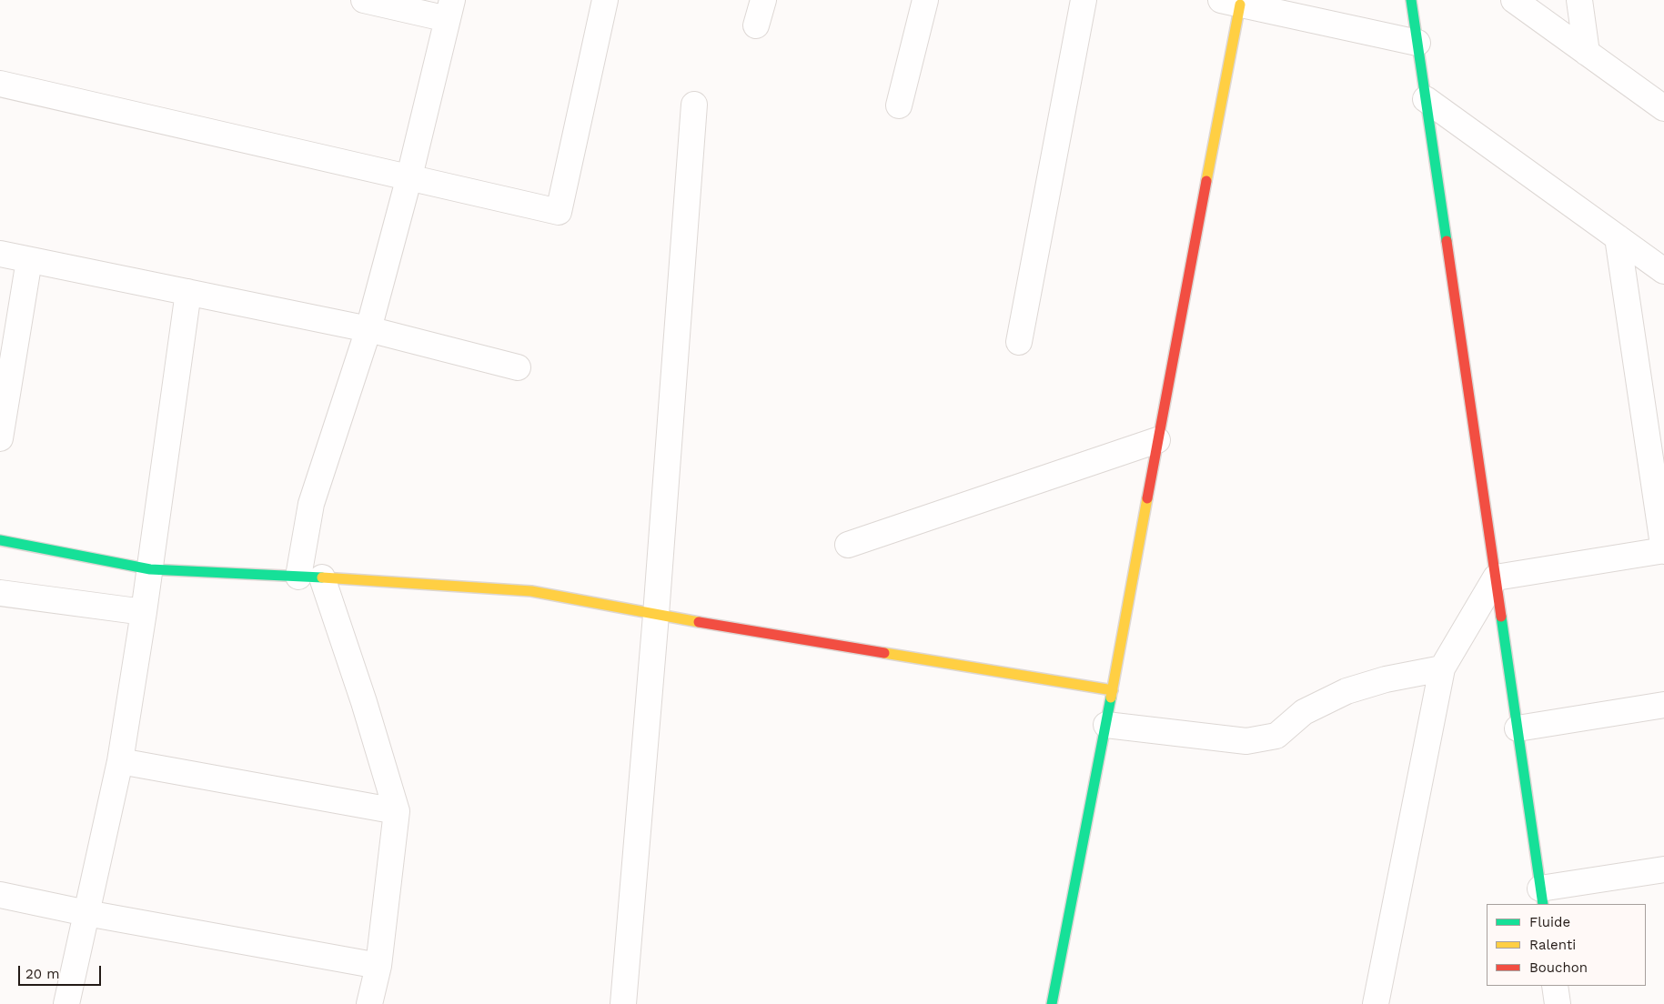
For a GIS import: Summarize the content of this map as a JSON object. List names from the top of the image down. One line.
{"legend":["Fluide","Ralenti","Bouchon"],"scale_bar":"20 m"}
